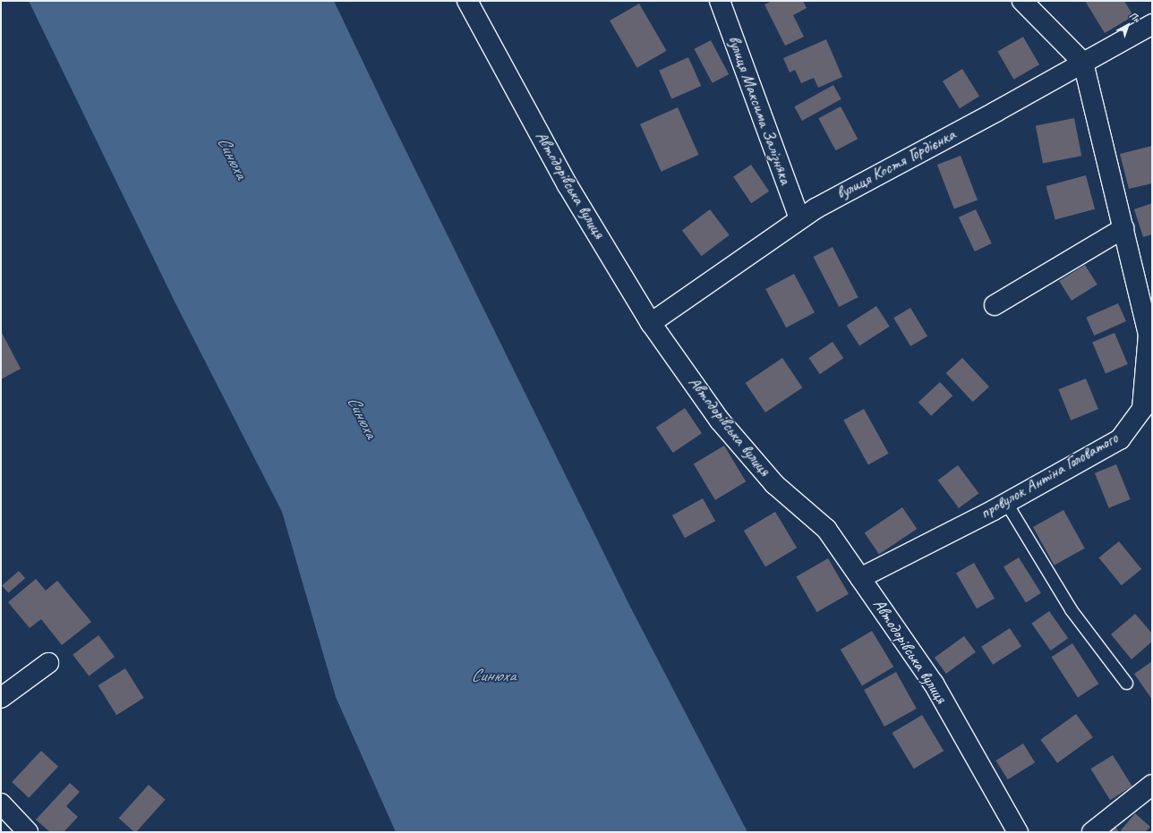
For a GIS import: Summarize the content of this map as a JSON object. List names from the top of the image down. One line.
{"streets":{"street":["вулиця Максима Залізняка","вулиця Костя Гордієнка","Автодорівська вулиця","провулок Антіна Головатого"]},"crossings":[["вулиця Максима Залізняка","вулиця Костя Гордієнка"],["вулиця Костя Гордієнка","Автодорівська вулиця"],["вулиця Костя Гордієнка","провулок Антіна Головатого"],["Автодорівська вулиця","провулок Антіна Головатого"]],"water":["Синюха"],"north":"top right"}
